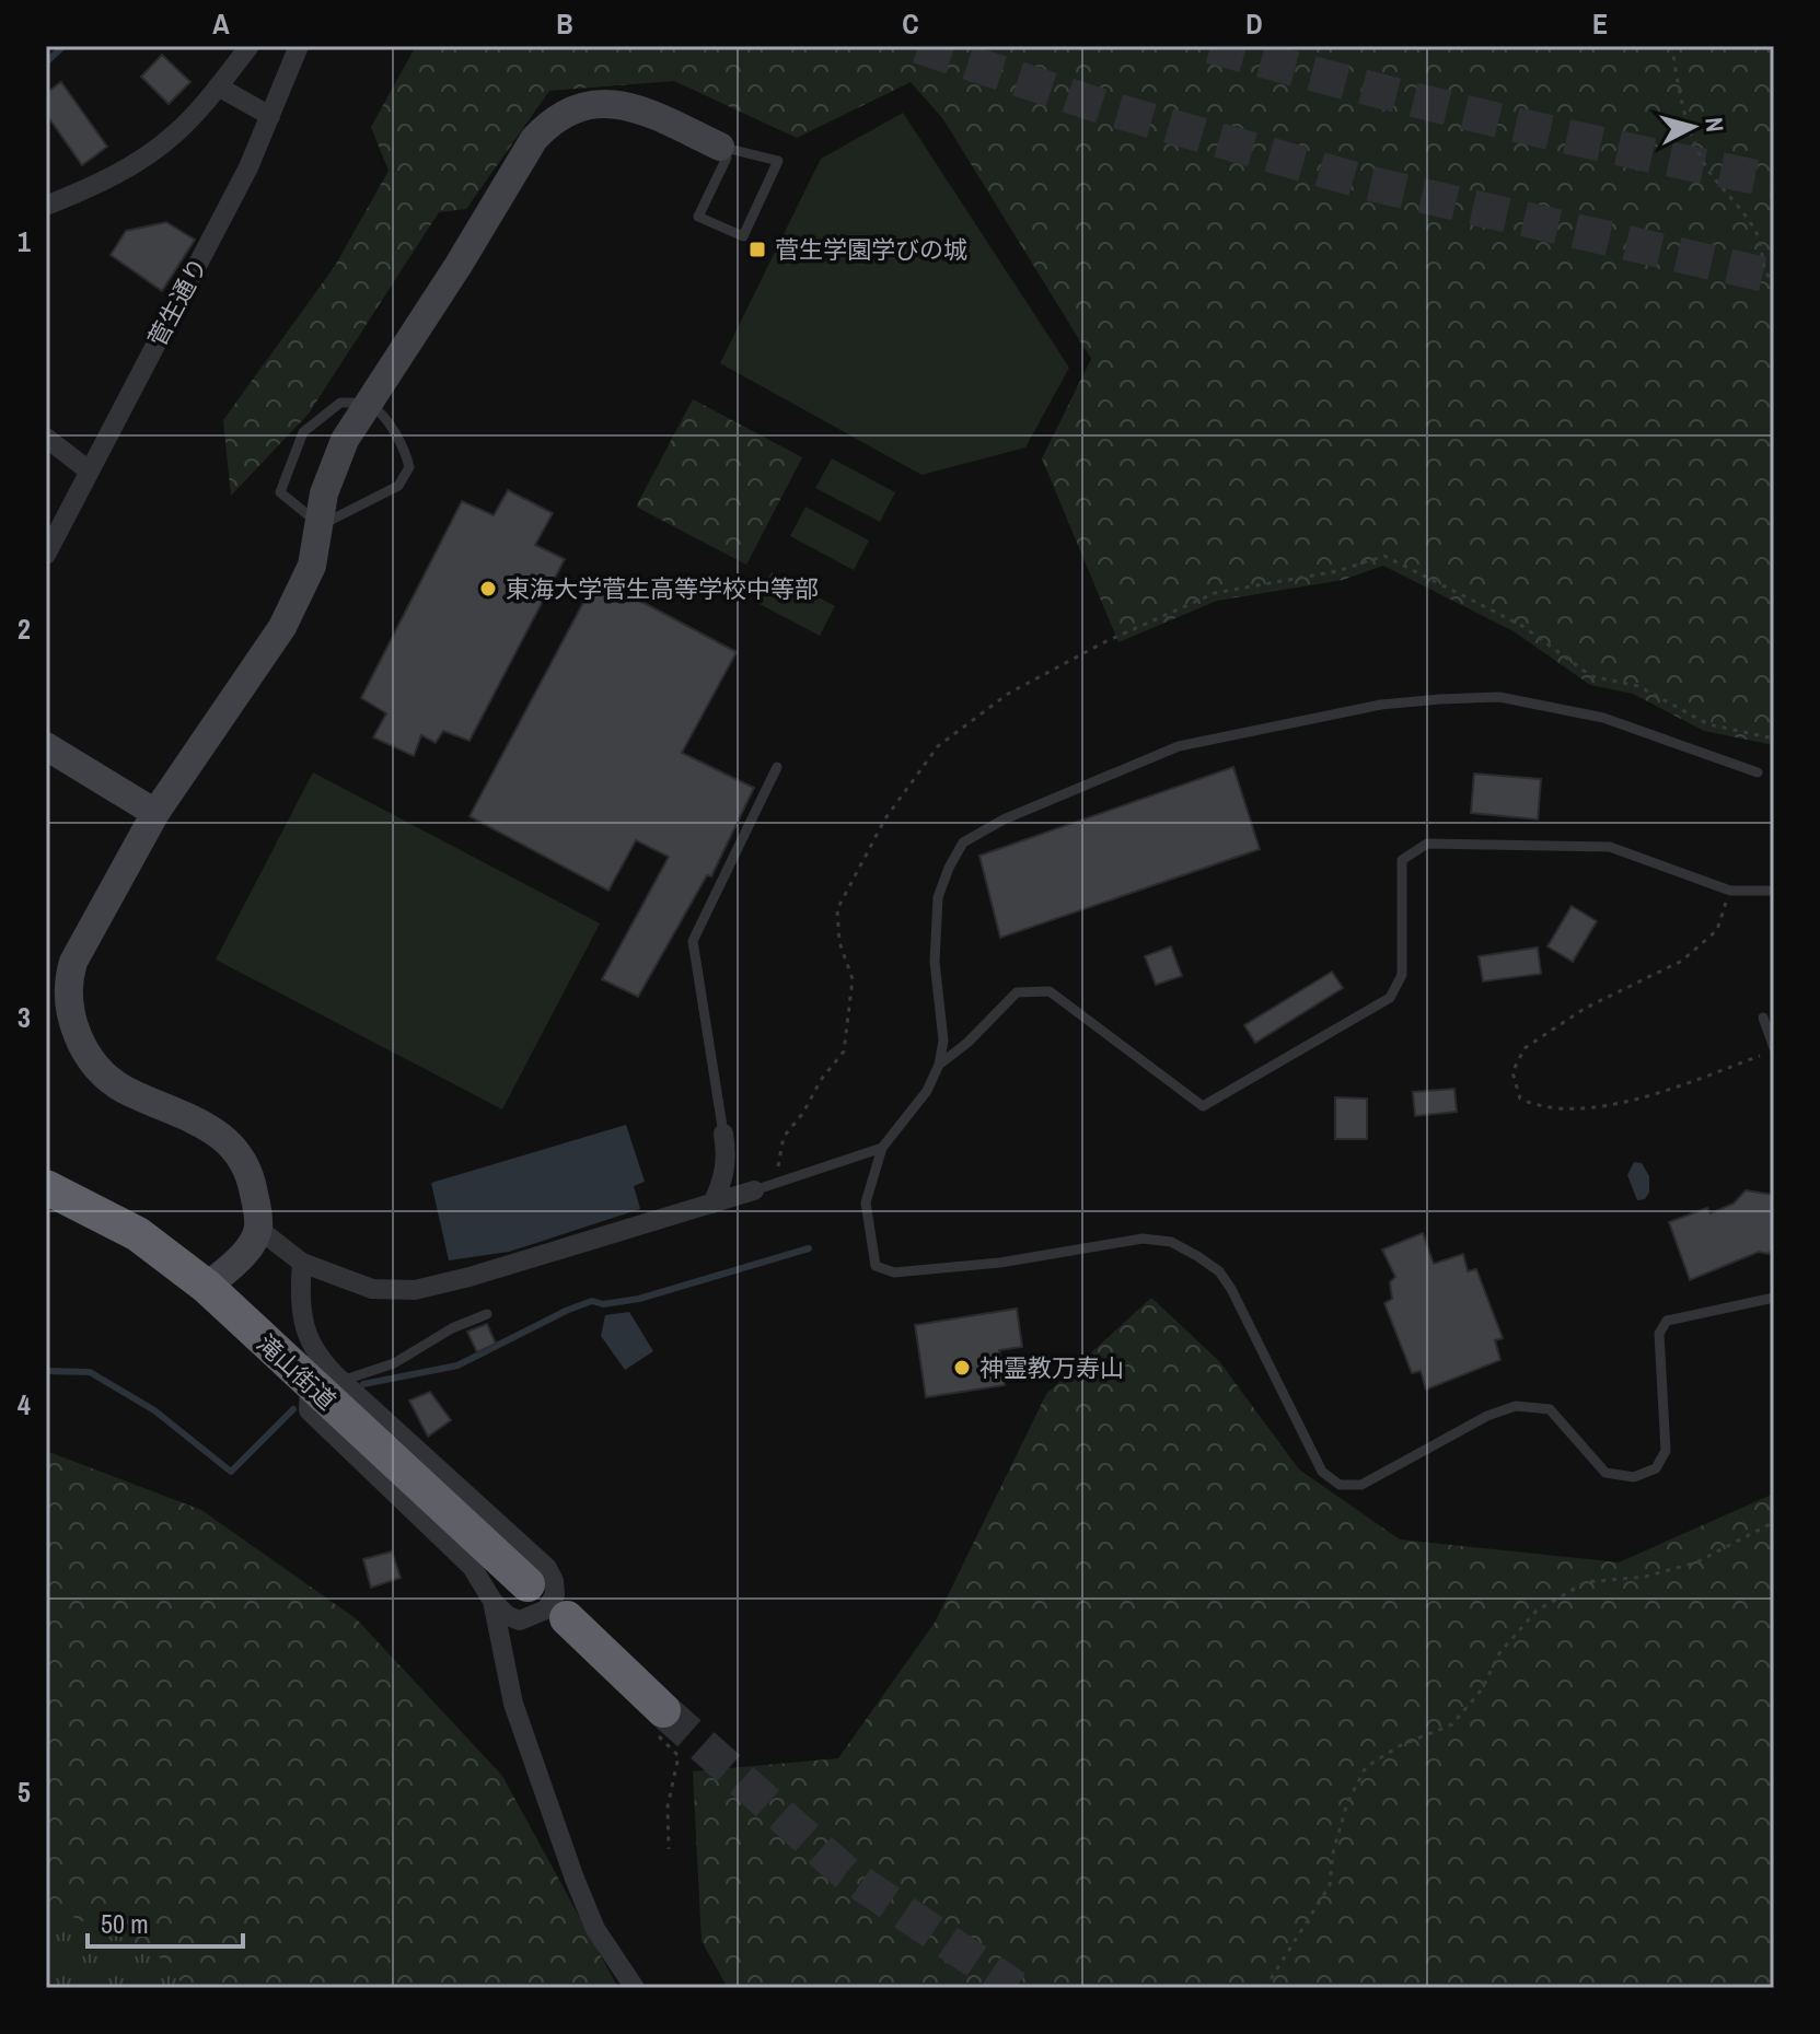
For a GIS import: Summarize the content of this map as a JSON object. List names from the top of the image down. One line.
{"streets":{"highway":["滝山街道"],"street":["菅生通り"]},"places":{"transit":["菅生学園学びの城"],"other":["東海大学菅生高等学校中等部","神霊教万寿山"]},"scale_bar":"50 m","north":"right","grid":{"columns":["A","B","C","D","E"],"rows":["1","2","3","4","5"]}}
